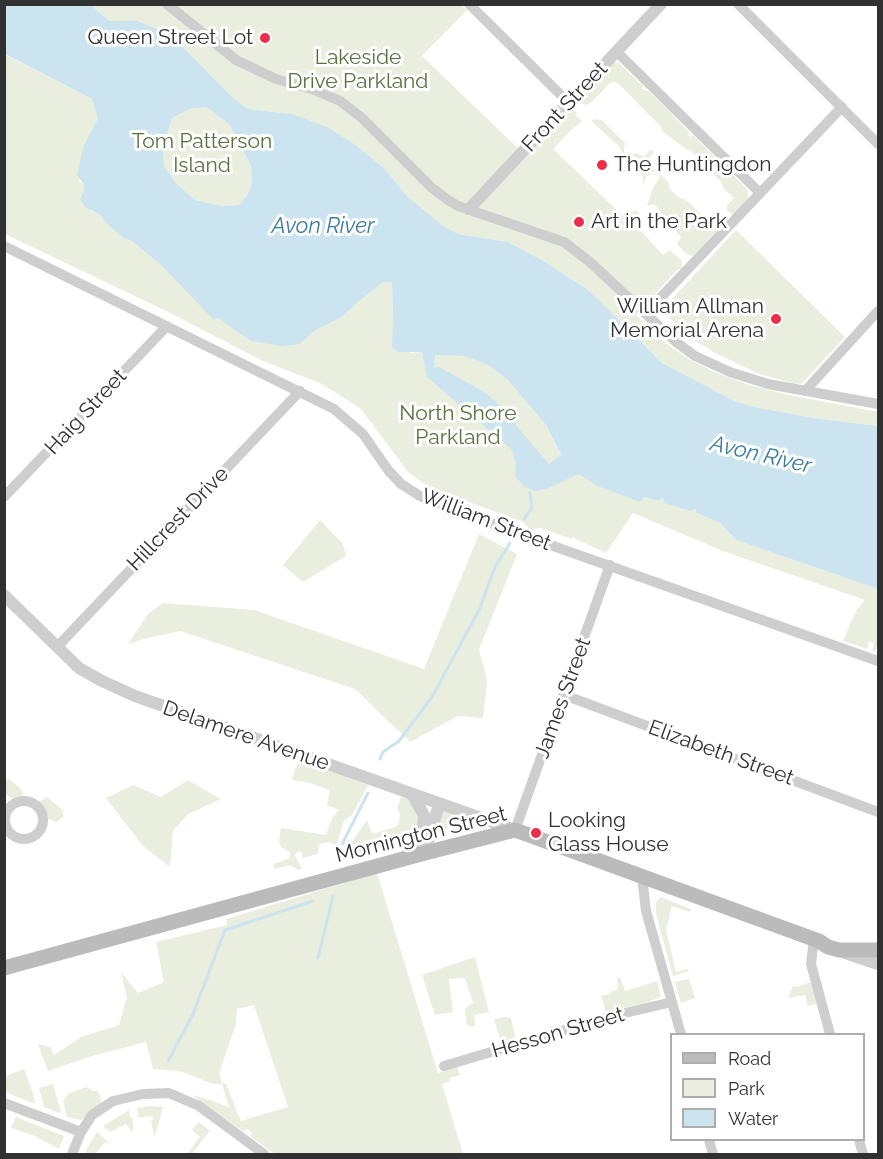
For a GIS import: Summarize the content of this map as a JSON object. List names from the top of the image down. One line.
{"streets":{"main road":["Mornington Street"],"street":["Front Street","Haig Street","Hillcrest Drive","William Street","James Street","Delamere Avenue","Elizabeth Street","Hesson Street"]},"crossings":[["Haig Street","William Street"],["Hillcrest Drive","William Street"],["Hillcrest Drive","Delamere Avenue"],["William Street","James Street"],["James Street","Delamere Avenue"],["James Street","Elizabeth Street"],["James Street","Mornington Street"],["Delamere Avenue","Mornington Street"]],"water":["Avon River"],"parks":["Lakeside Drive Parkland","Tom Patterson Island","North Shore Parkland"],"places":["Queen Street Lot","The Huntingdon","Art in the Park","William Allman Memorial Arena","Looking Glass House"],"legend":["Road","Park","Water"]}
